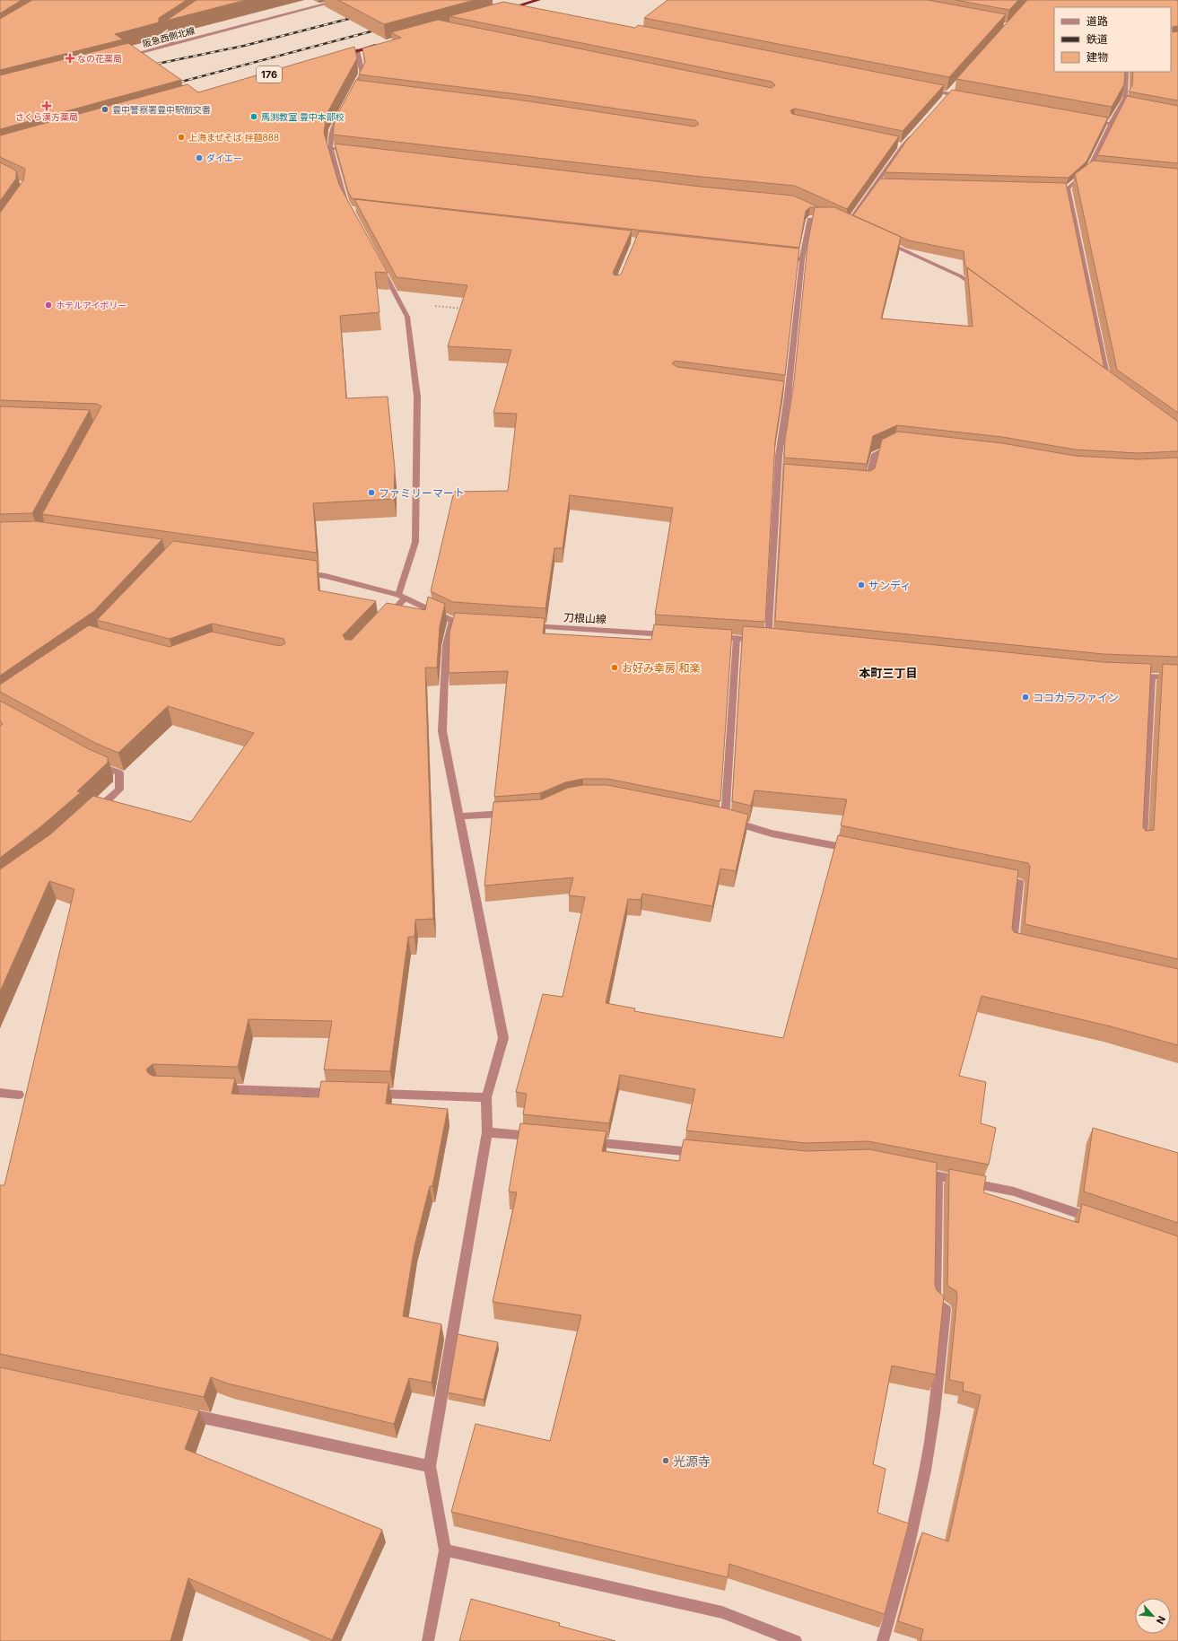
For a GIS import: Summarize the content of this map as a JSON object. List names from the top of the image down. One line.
{"streets":{"street":["阪急西側北線","刀根山線"]},"districts":["本町三丁目"],"places":{"health":["なの花薬局","さくら漢方薬局"],"other":["豊中警察署豊中駅前交番","馬渕教室 豊中本部校","上海まぜそば 拌麺888","ダイエー","ホテルアイボリー","ファミリーマート","サンディ","お好み幸房 和楽","ココカラファイン","光源寺"]},"legend":["道路","鉄道","建物"],"north":"bottom right"}
